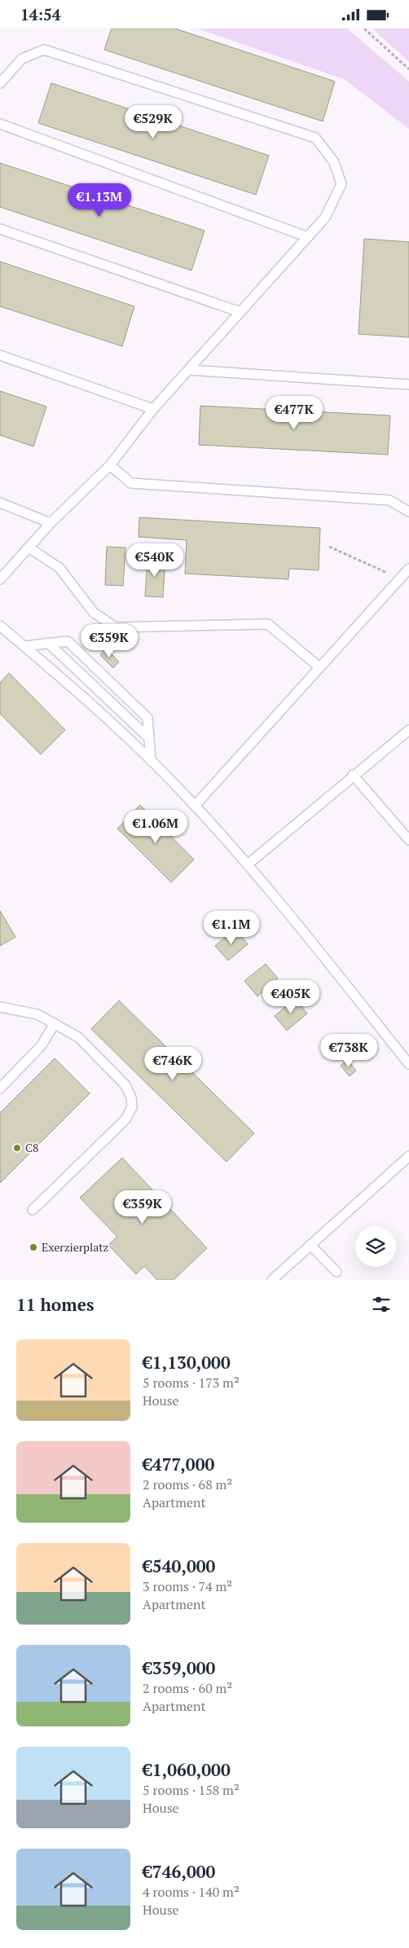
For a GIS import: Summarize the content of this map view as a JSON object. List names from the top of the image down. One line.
{"places":["C8","Exerzierplatz"],"page":{"status":"14:54","price":["€529K","€1.13M","€477K","€540K","€359K","€1.06M","€1.1M","€405K","€738K","€746K","€359K"],"heading":"11 homes","list":[{"name":"€1,130,000","note":"5 rooms · 173 m² · House"},{"name":"€477,000","note":"2 rooms · 68 m² · Apartment"},{"name":"€540,000","note":"3 rooms · 74 m² · Apartment"},{"name":"€359,000","note":"2 rooms · 60 m² · Apartment"},{"name":"€1,060,000","note":"5 rooms · 158 m² · House"},{"name":"€746,000","note":"4 rooms · 140 m² · House"}]}}
